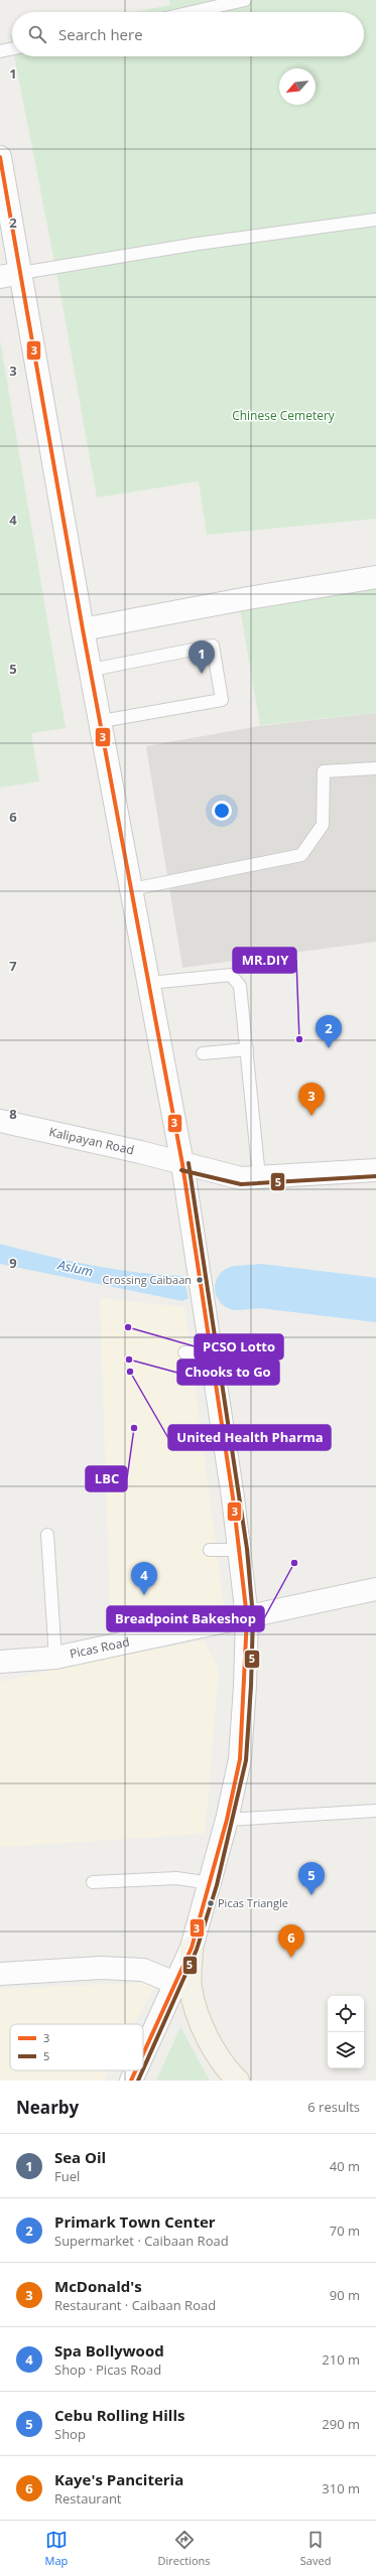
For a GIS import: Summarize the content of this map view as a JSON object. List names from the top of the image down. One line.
{"streets":{"main road":["Kalipayan Road","Picas Road"]},"water":["Aslum"],"parks":["Chinese Cemetery"],"places":["MR.DIY","Crossing Caibaan","PCSO Lotto","Chooks to Go","United Health Pharma","LBC","Breadpoint Bakeshop","Picas Triangle"],"lines":["transit line 3","transit line 5"],"legend":["3","5"],"north":"bottom left","page":{"search":"Search here","pins":["1","2","3","4","5","6"],"heading":["Nearby","6 results"],"list":[{"mark":"1","name":"Sea Oil","note":"Fuel","value":"40 m"},{"mark":"2","name":"Primark Town Center","note":"Supermarket · Caibaan Road","value":"70 m"},{"mark":"3","name":"McDonald's","note":"Restaurant · Caibaan Road","value":"90 m"},{"mark":"4","name":"Spa Bollywood","note":"Shop · Picas Road","value":"210 m"},{"mark":"5","name":"Cebu Rolling Hills","note":"Shop","value":"290 m"},{"mark":"6","name":"Kaye's Panciteria","note":"Restaurant","value":"310 m"}],"nav":["Map","Directions","Saved"]},"grid":{"rows":["1","2","3","4","5","6","7","8","9"]}}
